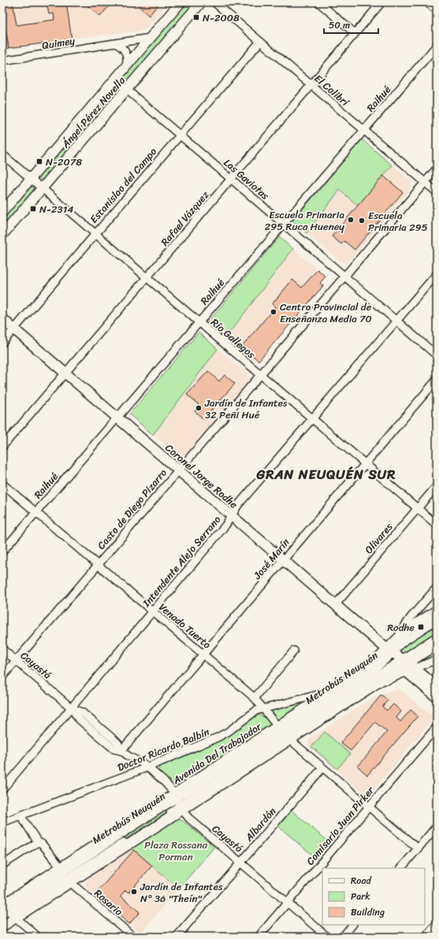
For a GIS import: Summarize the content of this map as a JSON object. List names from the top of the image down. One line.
{"streets":{"main road":["Ángel Pérez Novella","Coronel Jorge Rodhe","Avenida Del Trabajador"],"street":["Quimey","El Colibrí","Raihué","Las Gaviotas","Estanislao del Campo","Rafael Vázquez","Río Gallegos","Casto de Diego Pizarro","Olivares","José Marín","Intendente Alejo Serrano","Venado Tuerto","Cayastá","Metrobús Neuquén","Doctor Ricardo Balbín","Albardón","Comisario Juan Pirker","Rosario"]},"crossings":[["Quimey","Ángel Pérez Novella"],["El Colibrí","Raihué"],["El Colibrí","Estanislao del Campo"],["El Colibrí","Rafael Vázquez"],["El Colibrí","Casto de Diego Pizarro"],["Raihué","Las Gaviotas"],["Raihué","Río Gallegos"],["Raihué","Coronel Jorge Rodhe"],["Raihué","Venado Tuerto"],["Ángel Pérez Novella","Las Gaviotas"],["Ángel Pérez Novella","Río Gallegos"],["Las Gaviotas","Estanislao del Campo"],["Las Gaviotas","Rafael Vázquez"],["Las Gaviotas","Casto de Diego Pizarro"],["Las Gaviotas","Intendente Alejo Serrano"],["Estanislao del Campo","Río Gallegos"],["Estanislao del Campo","Coronel Jorge Rodhe"],["Rafael Vázquez","Río Gallegos"],["Rafael Vázquez","Coronel Jorge Rodhe"],["Río Gallegos","Casto de Diego Pizarro"],["Río Gallegos","Olivares"],["Río Gallegos","José Marín"],["Río Gallegos","Intendente Alejo Serrano"],["Coronel Jorge Rodhe","Casto de Diego Pizarro"],["Coronel Jorge Rodhe","Olivares"],["Coronel Jorge Rodhe","José Marín"],["Coronel Jorge Rodhe","Intendente Alejo Serrano"],["Coronel Jorge Rodhe","Metrobús Neuquén"],["Coronel Jorge Rodhe","Avenida Del Trabajador"],["Casto de Diego Pizarro","Venado Tuerto"],["Casto de Diego Pizarro","Cayastá"],["José Marín","Venado Tuerto"],["José Marín","Cayastá"],["Intendente Alejo Serrano","Venado Tuerto"],["Intendente Alejo Serrano","Cayastá"],["Venado Tuerto","Doctor Ricardo Balbín"],["Venado Tuerto","Avenida Del Trabajador"],["Cayastá","Metrobús Neuquén"],["Cayastá","Doctor Ricardo Balbín"],["Cayastá","Avenida Del Trabajador"],["Cayastá","Albardón"],["Cayastá","Comisario Juan Pirker"],["Metrobús Neuquén","Avenida Del Trabajador"],["Doctor Ricardo Balbín","Avenida Del Trabajador"],["Avenida Del Trabajador","Rosario"]],"districts":["GRAN NEUQUÉN SUR"],"parks":["Plaza Rossana Porman"],"places":{"transit":["N-2008","N-2078","N-2314","Rodhe"],"other":["Escuela Primaria 295 Ruca Hueney","Escuela Primaria 295","Centro Provincial de Enseñanza Media 70","Jardín de Infantes 32 Peñi Hué","Jardín de Infantes N° 36 \"Theín\""]},"legend":["Road","Park","Building"],"scale_bar":"50 m"}
